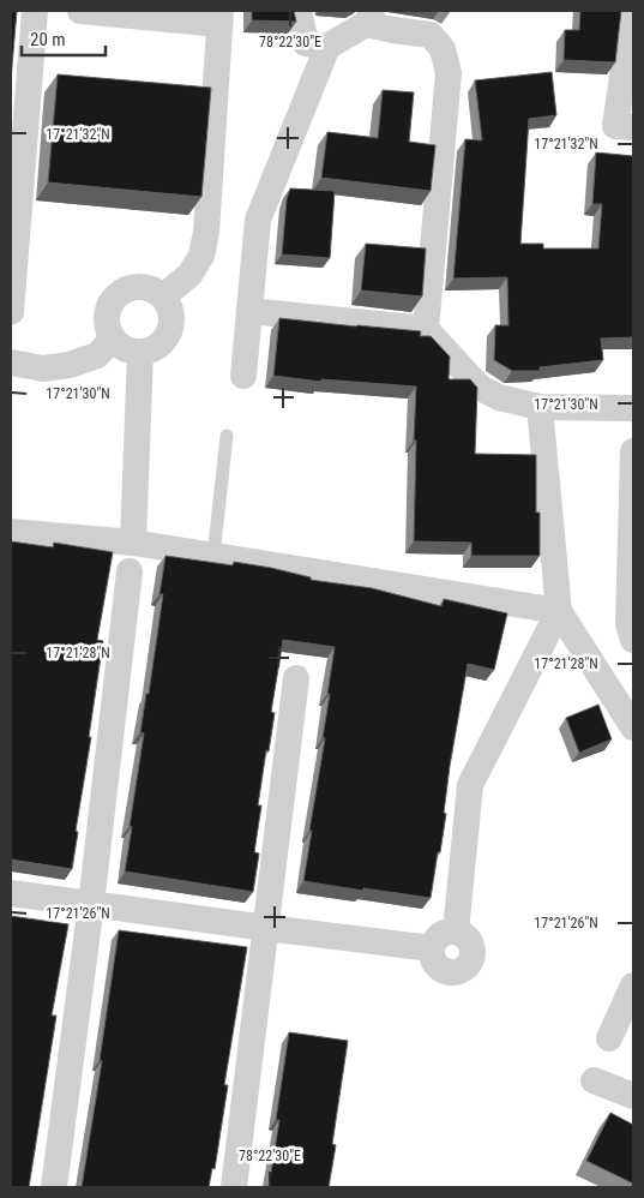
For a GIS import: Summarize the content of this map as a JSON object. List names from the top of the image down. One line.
{"scale_bar":"20 m","coordinates":["78°22'30\"E","17°21'32\"N","17°21'30\"N","17°21'28\"N","17°21'26\"N"]}
